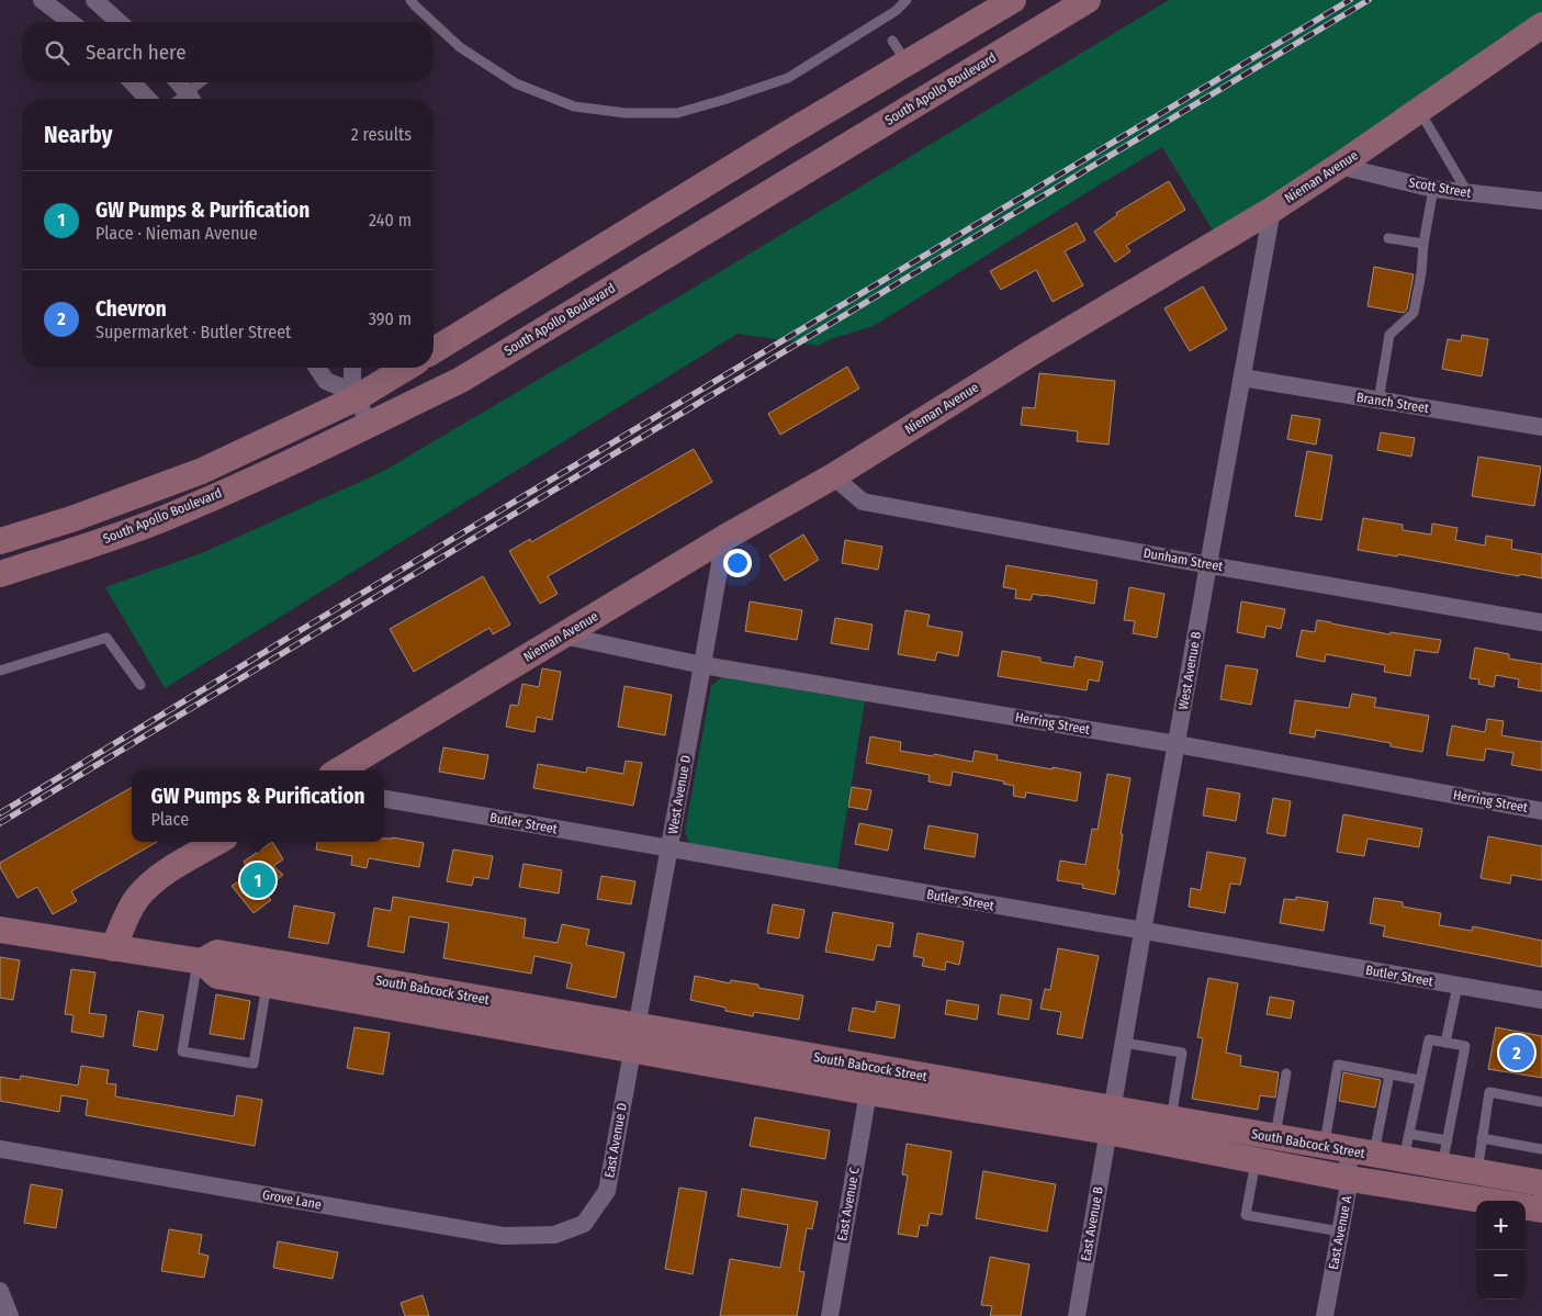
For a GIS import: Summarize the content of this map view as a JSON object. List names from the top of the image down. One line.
{"streets":{"street":["South Apollo Boulevard","Nieman Avenue","Scott Street","Branch Street","Dunham Street","West Avenue B","Herring Street","West Avenue D","Butler Street","South Babcock Street","East Avenue D","Grove Lane","East Avenue C","East Avenue B","East Avenue A"]},"crossings":[["Nieman Avenue","Scott Street"],["Nieman Avenue","Dunham Street"],["Nieman Avenue","West Avenue B"],["Nieman Avenue","Herring Street"],["Nieman Avenue","West Avenue D"],["Branch Street","West Avenue B"],["Dunham Street","West Avenue B"],["West Avenue B","Herring Street"],["West Avenue B","Butler Street"],["West Avenue B","South Babcock Street"],["West Avenue B","East Avenue B"],["Herring Street","West Avenue D"],["West Avenue D","Butler Street"],["West Avenue D","South Babcock Street"],["West Avenue D","East Avenue D"],["South Babcock Street","East Avenue D"],["South Babcock Street","East Avenue C"],["South Babcock Street","East Avenue B"],["South Babcock Street","East Avenue A"],["East Avenue D","Grove Lane"]],"page":{"search":"Search here","heading":["Nearby","2 results"],"list":[{"mark":"1","name":"GW Pumps & Purification","note":"Place · Nieman Avenue","value":"240 m"},{"mark":"2","name":"Chevron","note":"Supermarket · Butler Street","value":"390 m"}],"popup":["GW Pumps & Purification","Place"],"pins":["1","2"],"map_buttons":["+","−"]}}
